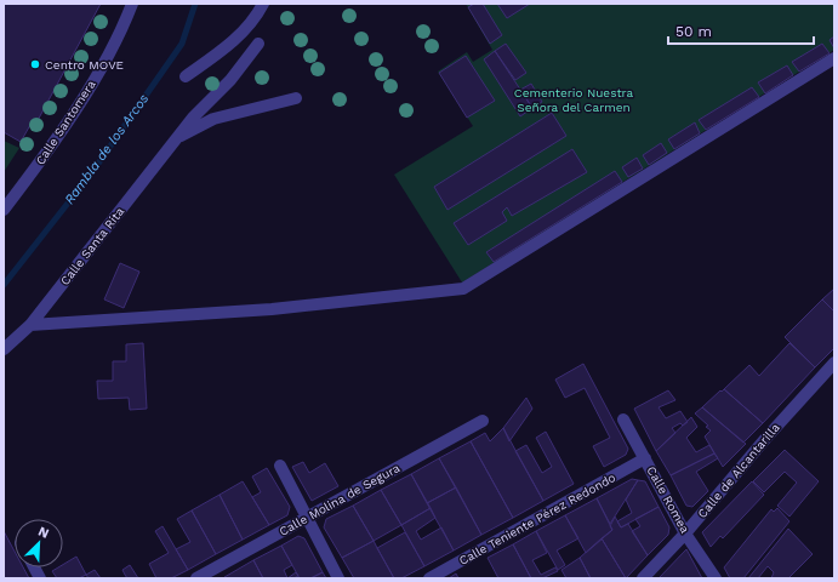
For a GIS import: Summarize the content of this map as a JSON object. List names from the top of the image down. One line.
{"streets":{"street":["Calle Santomera","Calle Santa Rita","Calle de Alcantarilla","Calle Molina de Segura","Calle Romea","Calle Teniente Pérez Redondo"]},"crossings":[["Calle de Alcantarilla","Calle Romea"],["Calle Romea","Calle Teniente Pérez Redondo"]],"water":["Rambla de los Arcos"],"parks":["Cementerio Nuestra Señora del Carmen"],"places":["Centro MOVE"],"scale_bar":"50 m","north":"top right"}
